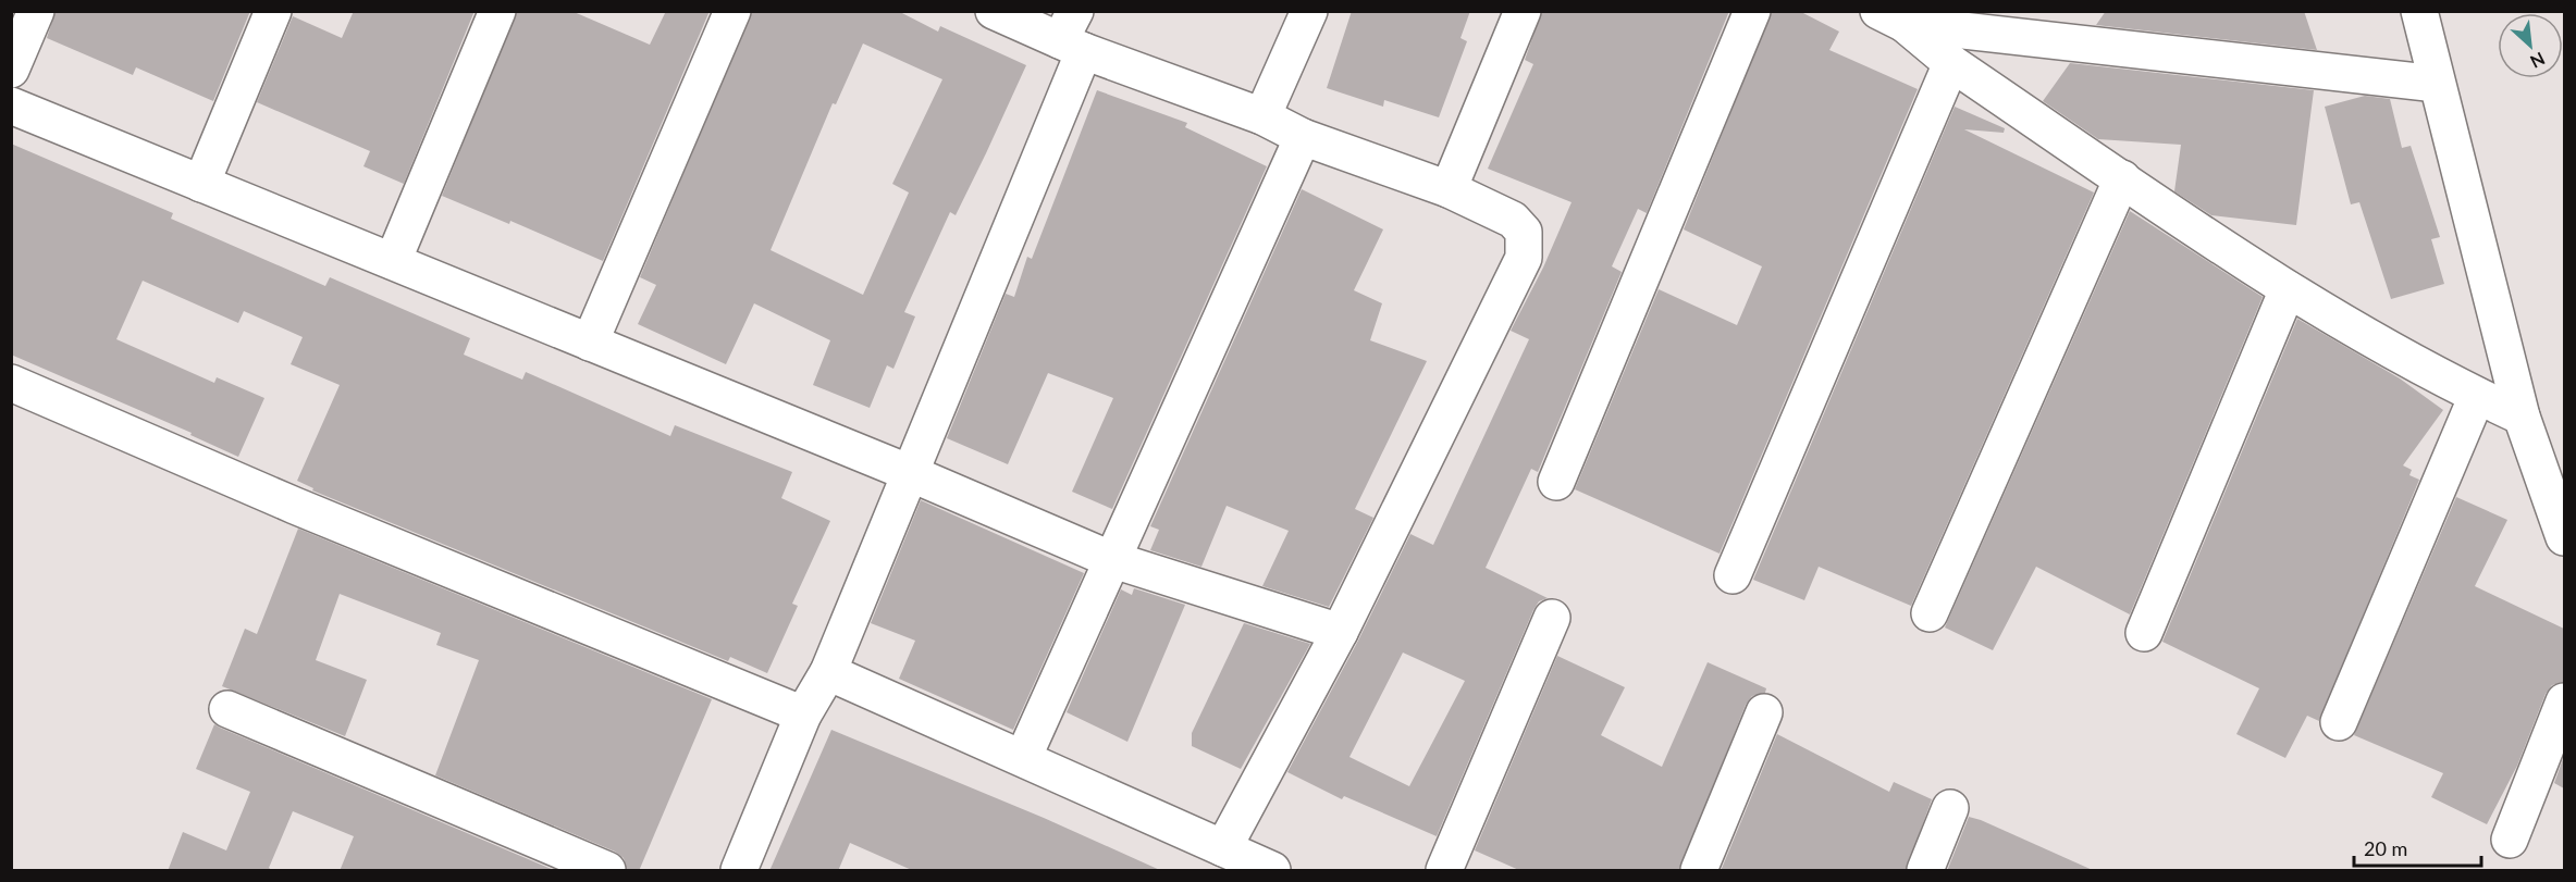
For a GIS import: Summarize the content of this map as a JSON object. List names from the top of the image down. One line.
{"scale_bar":"20 m","north":"bottom right"}
